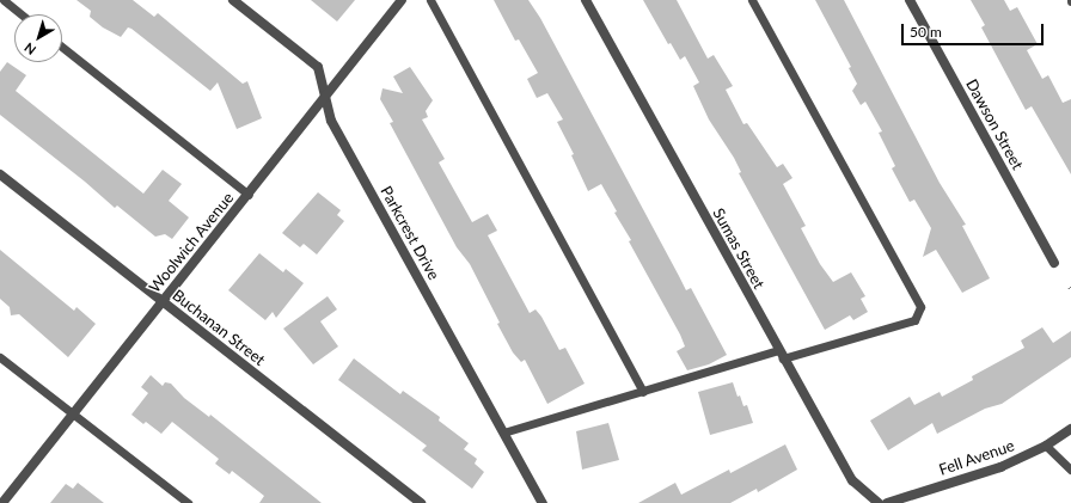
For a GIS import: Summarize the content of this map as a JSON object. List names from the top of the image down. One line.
{"streets":{"street":["Dawson Street","Parkcrest Drive","Woolwich Avenue","Sumas Street","Buchanan Street","Fell Avenue"]},"crossings":[["Parkcrest Drive","Woolwich Avenue"],["Woolwich Avenue","Buchanan Street"]],"scale_bar":"50 m","north":"bottom left"}
